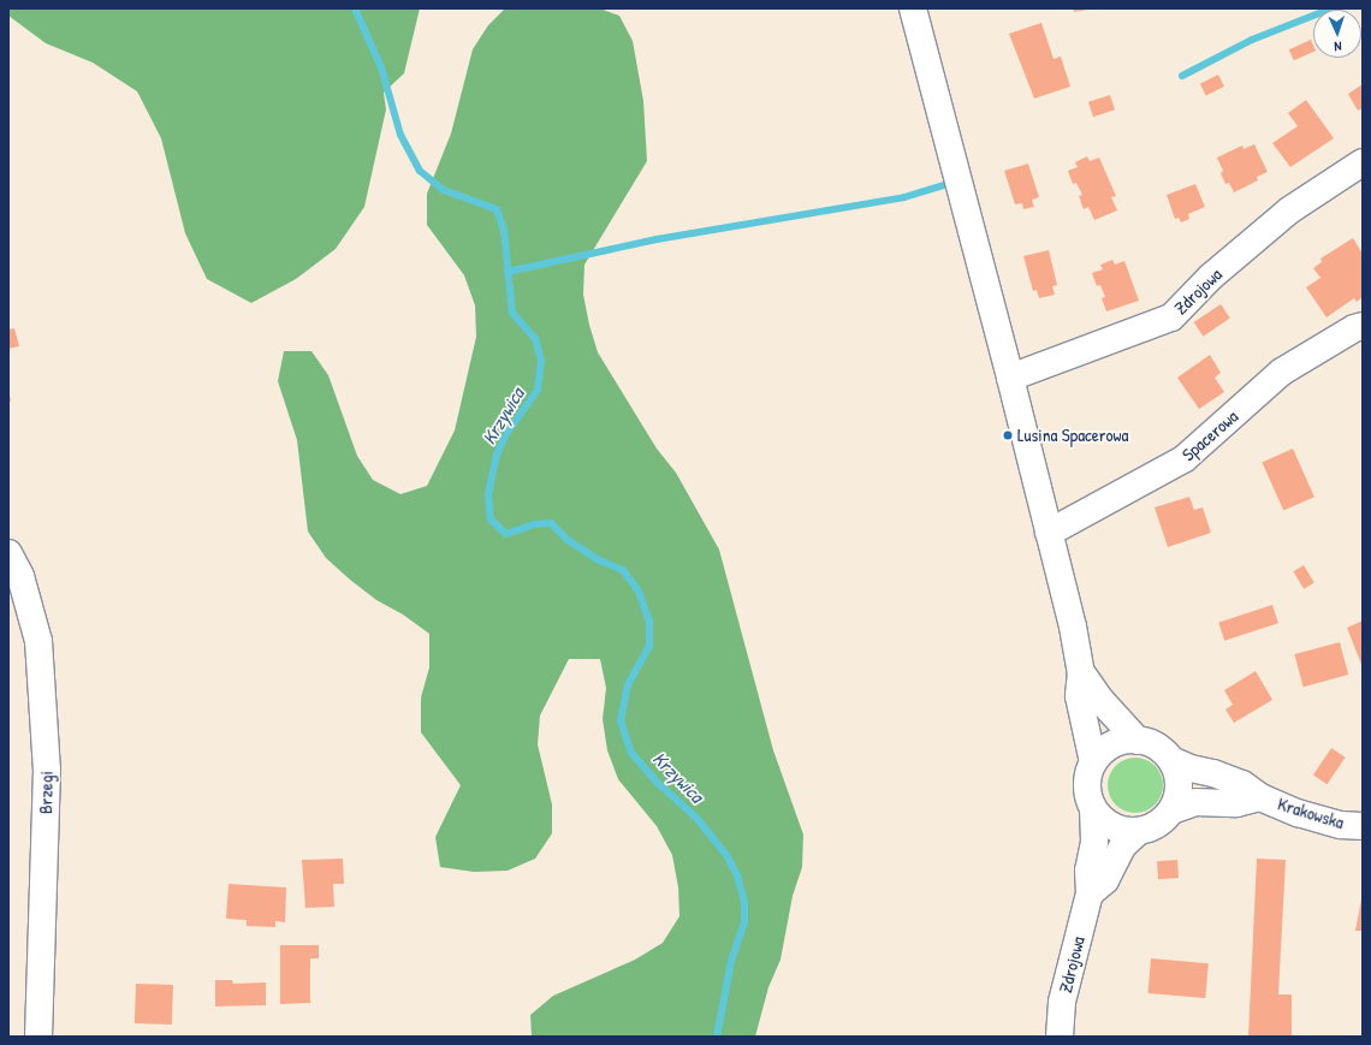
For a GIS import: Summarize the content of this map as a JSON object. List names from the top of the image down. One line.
{"streets":{"street":["Zdrojowa","Spacerowa","Brzegi","Krakowska"]},"crossings":[["Zdrojowa","Krakowska"]],"water":["Krzywica"],"places":["Lusina Spacerowa"],"north":"bottom"}
